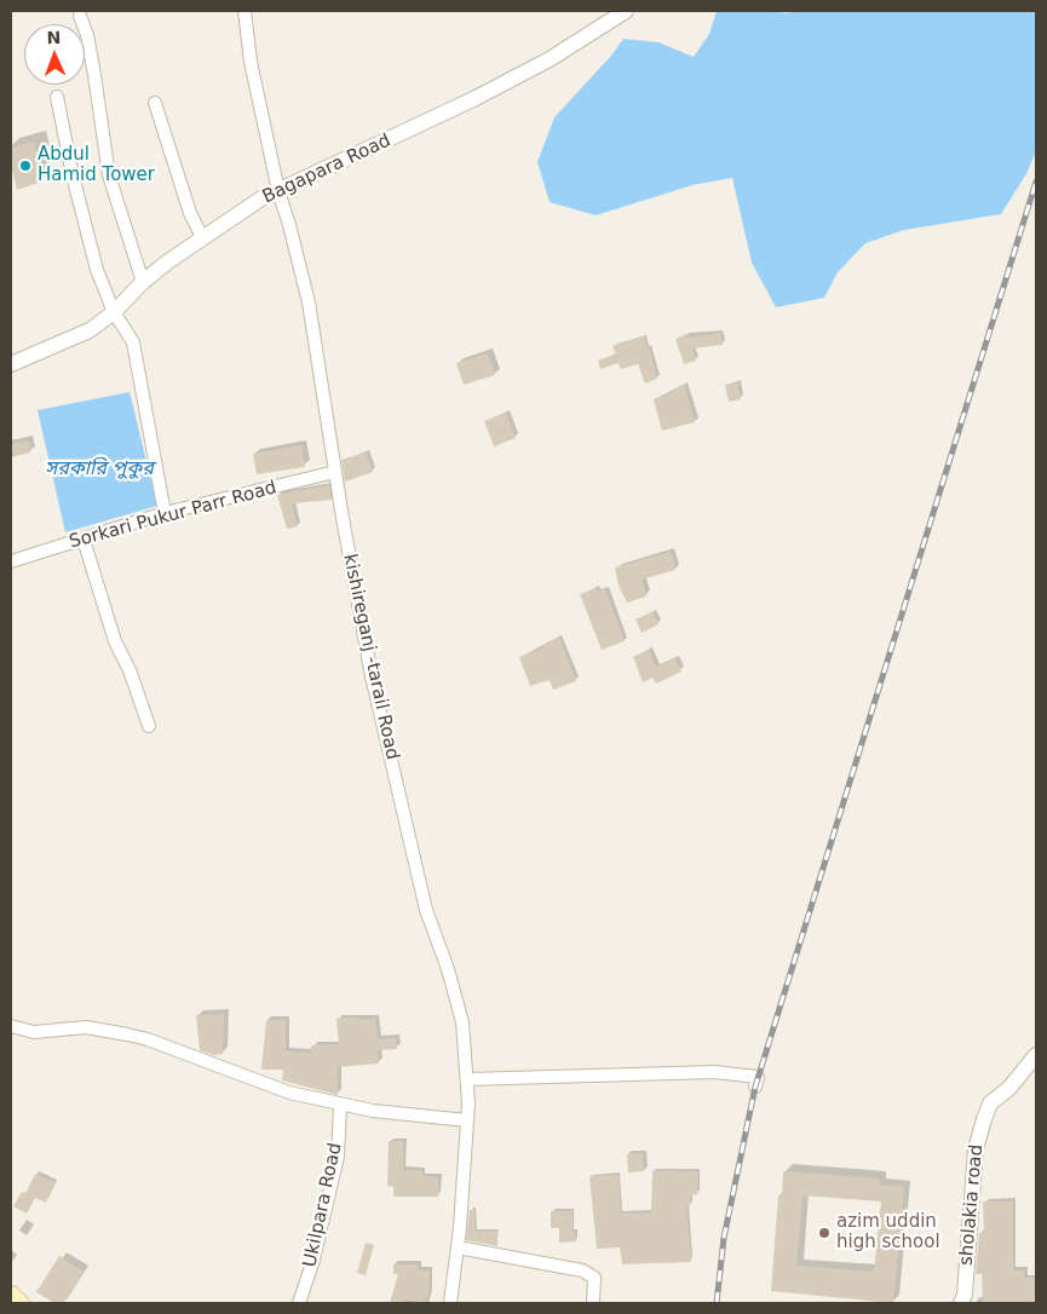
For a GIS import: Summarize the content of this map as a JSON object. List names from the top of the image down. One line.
{"streets":{"street":["Bagapara Road","Sorkari Pukur Parr Road","kishireganj -tarail Road","Ukilpara Road","sholakia road"]},"crossings":[["Bagapara Road","kishireganj -tarail Road"],["Sorkari Pukur Parr Road","kishireganj -tarail Road"]],"water":["সরকারি পুকুর"],"places":["Abdul Hamid Tower","azim uddin high school"],"north":"top"}
